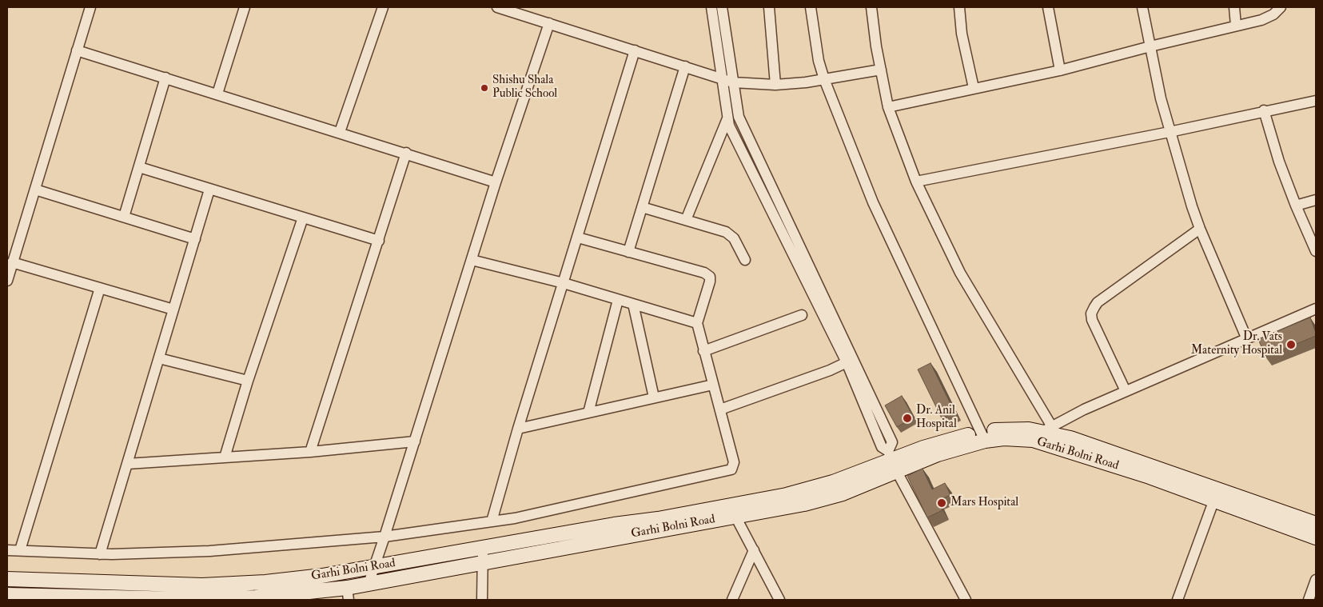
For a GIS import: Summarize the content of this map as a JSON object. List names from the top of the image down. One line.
{"streets":{"main road":["Garhi Bolni Road"]},"places":["Shishu Shala Public School","Dr. Vats Maternity Hospital","Dr. Anil Hospital","Mars Hospital"]}
